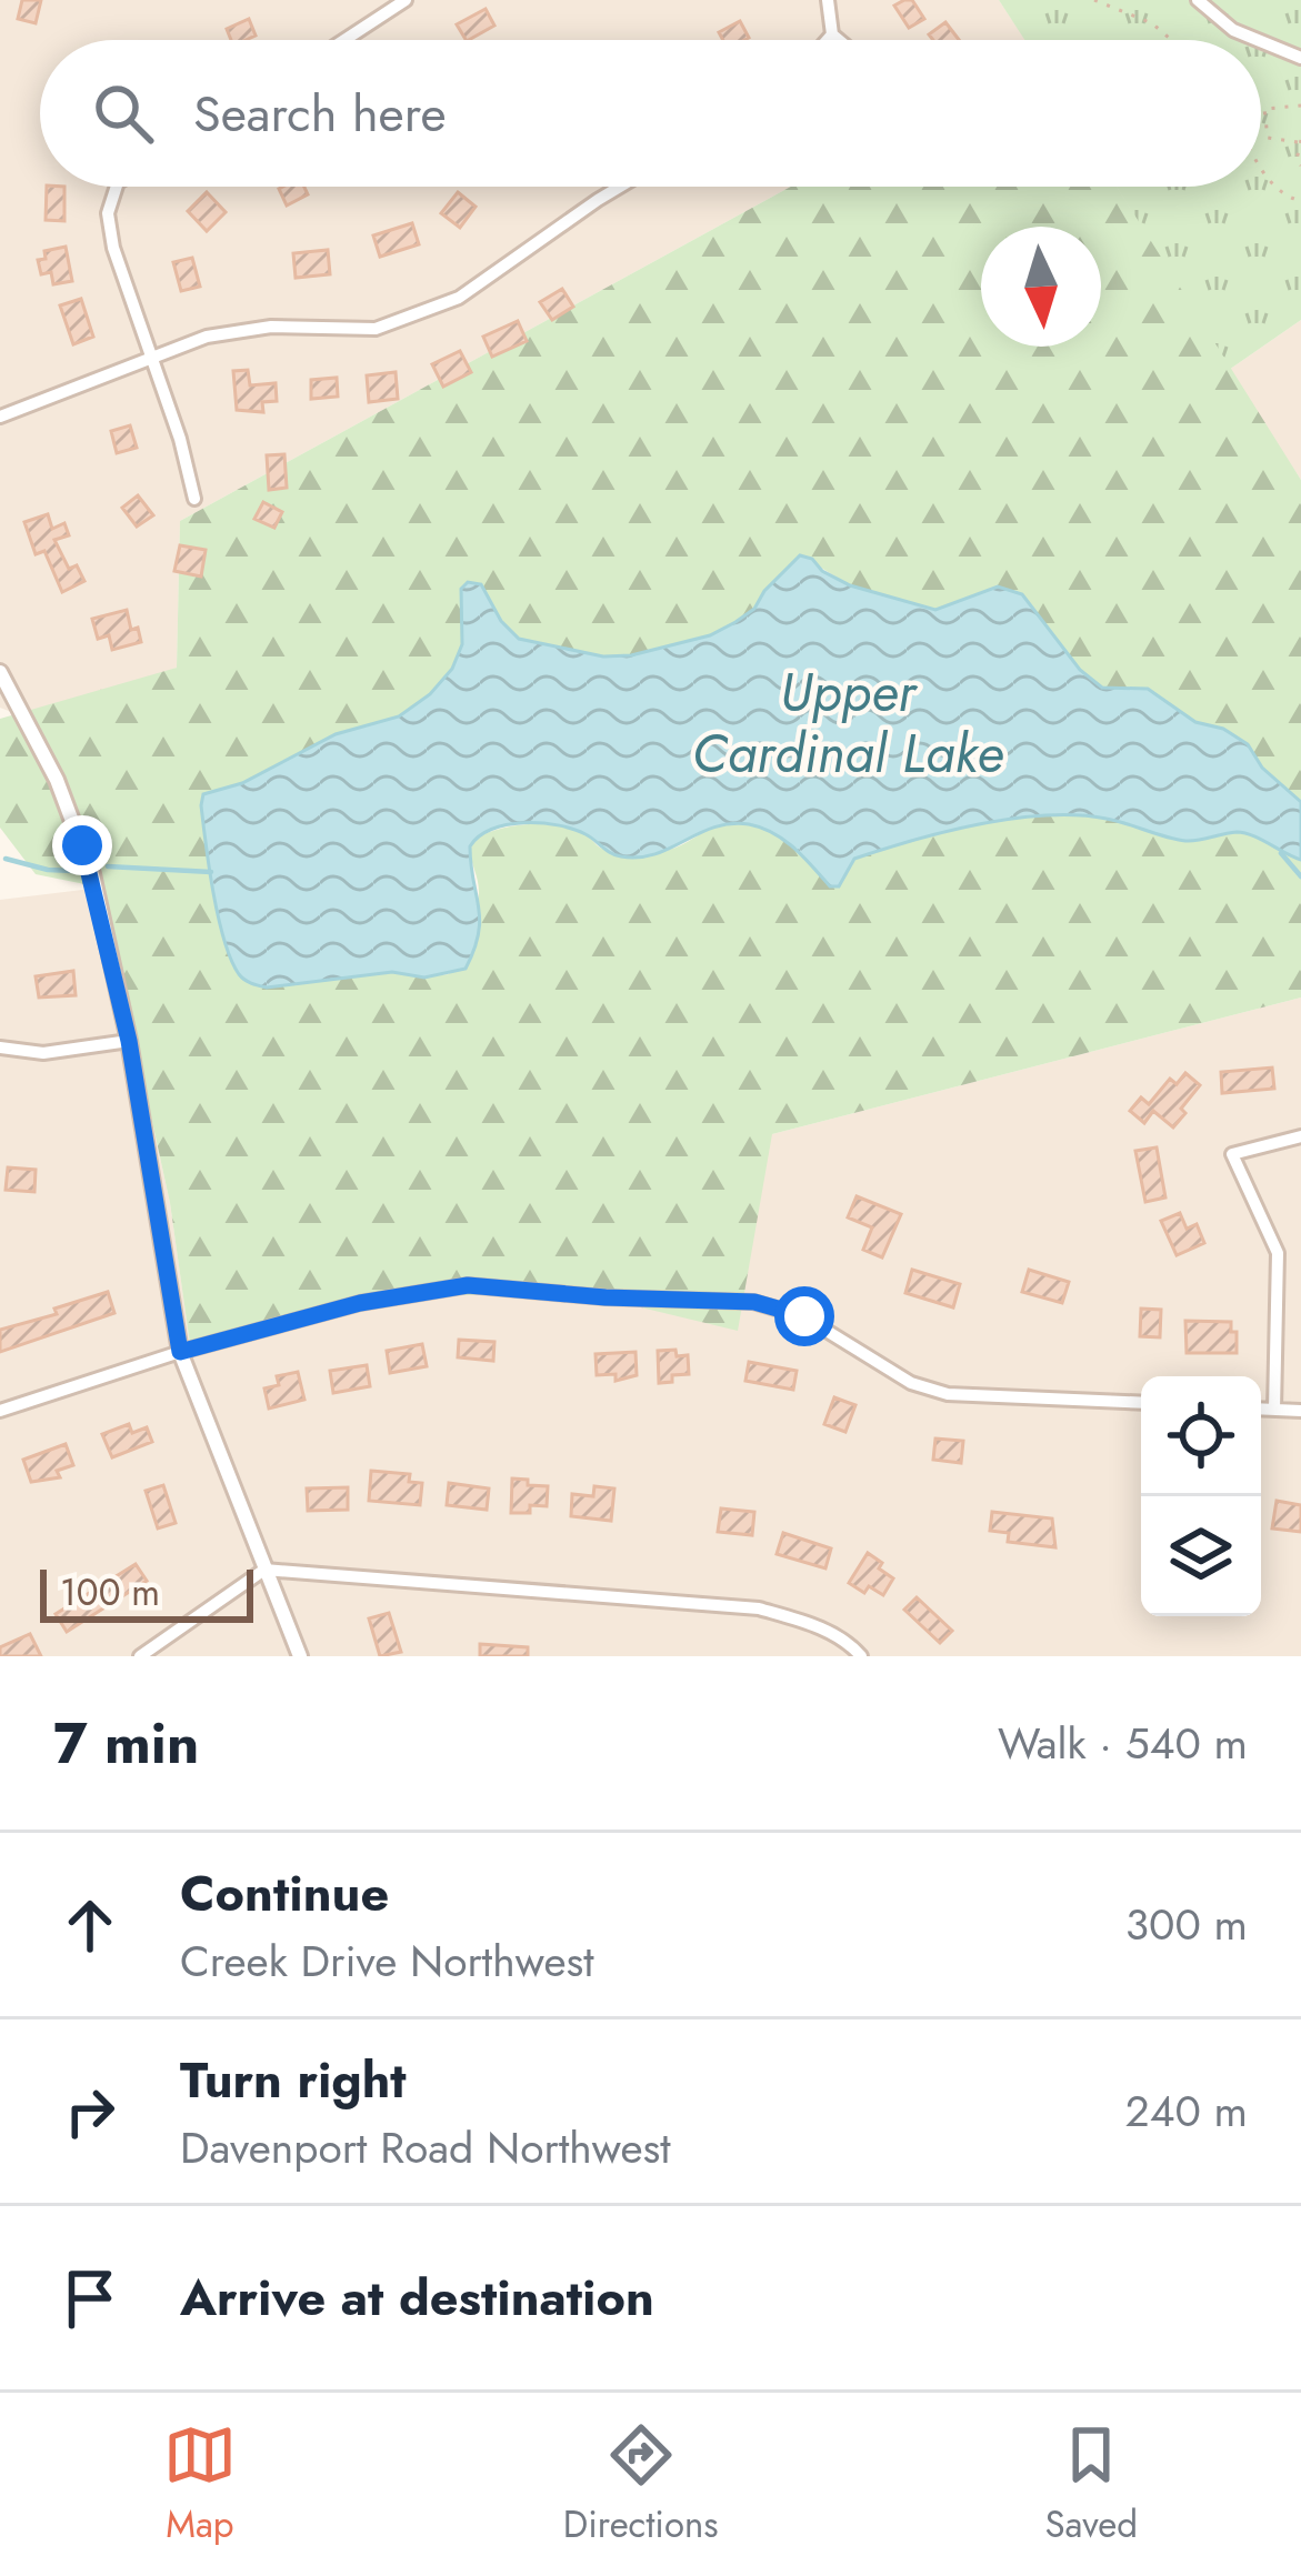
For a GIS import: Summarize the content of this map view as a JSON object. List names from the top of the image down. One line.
{"water":["Upper Cardinal Lake"],"scale_bar":"100 m","north":"bottom","page":{"search":"Search here","scale":"100 m","heading":["7 min","Walk · 540 m"],"list":[["Continue","Creek Drive Northwest","300 m"],["Turn right","Davenport Road Northwest","240 m"],"Arrive at destination"],"nav":["Map","Directions","Saved"]}}
